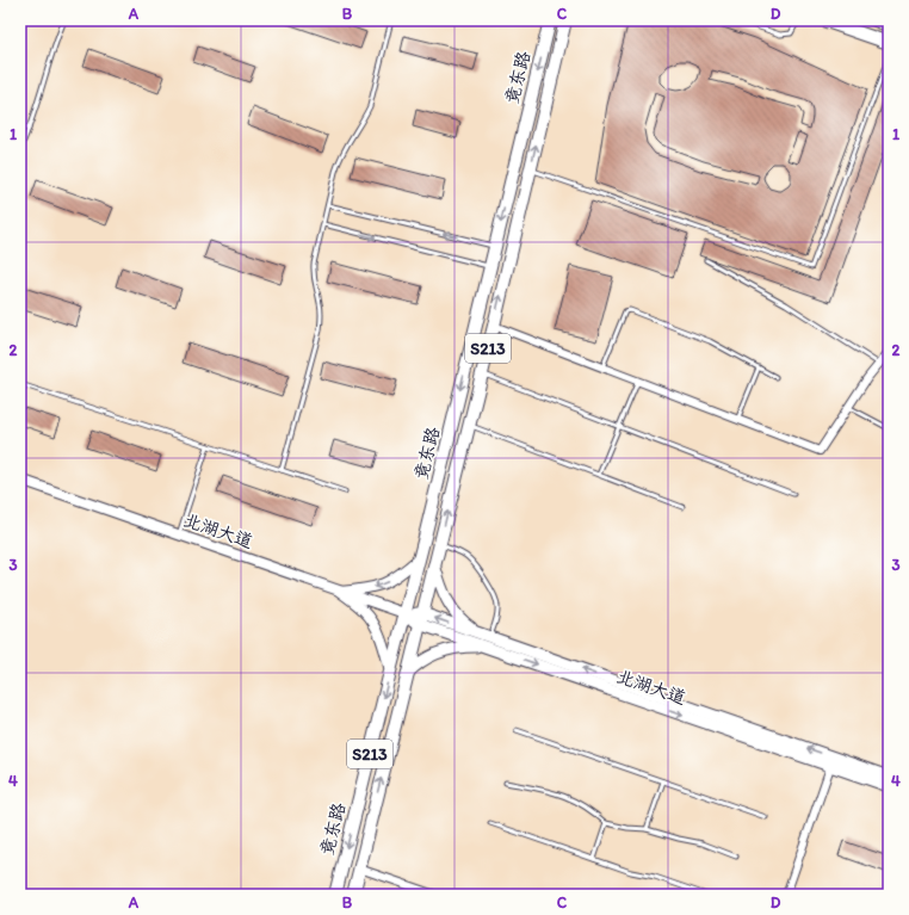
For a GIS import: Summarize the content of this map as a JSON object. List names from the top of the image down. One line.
{"streets":{"main road":["竟东路","S213","北湖大道"]},"crossings":[["竟东路","北湖大道"]],"grid":{"columns":["A","B","C","D"],"rows":["1","2","3","4"]}}
